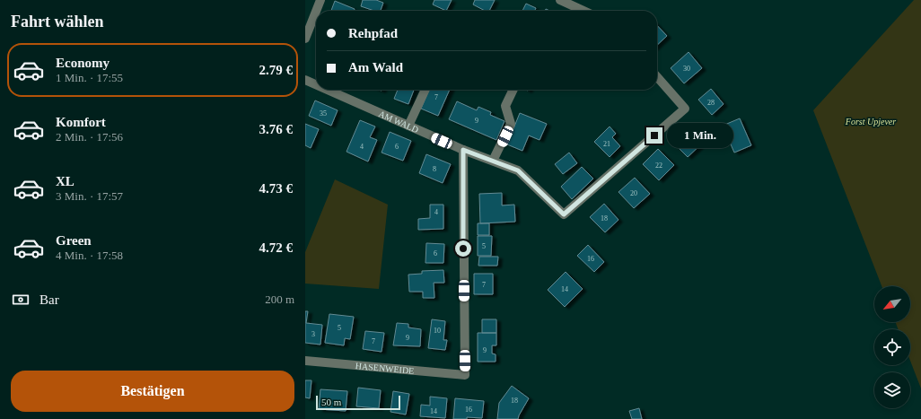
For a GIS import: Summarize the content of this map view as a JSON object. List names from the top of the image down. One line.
{"streets":{"street":["AM WALD","HASENWEIDE"]},"crossings":[["AM WALD","HASENWEIDE"]],"parks":["Forst Upjever"],"house_numbers":["30","7","28","35","9","21","4","6","22","8","20","4","18","5","6","16","7","14","5","10","3","9","7","9","18","16","14"],"scale_bar":"50 m","north":"bottom left","page":{"heading":"Fahrt wählen","banner":["Rehpfad","Am Wald"],"list":[{"name":"Economy","note":"1 Min. · 17:55","value":"2.79 €"},{"name":"Komfort","note":"2 Min. · 17:56","value":"3.76 €"},{"name":"XL","note":"3 Min. · 17:57","value":"4.73 €"},{"name":"Green","note":"4 Min. · 17:58","value":"4.72 €"}],"bubble":"1 Min.","pay":["Bar","200 m"],"buttons":"Bestätigen","scale":"50 m"}}
